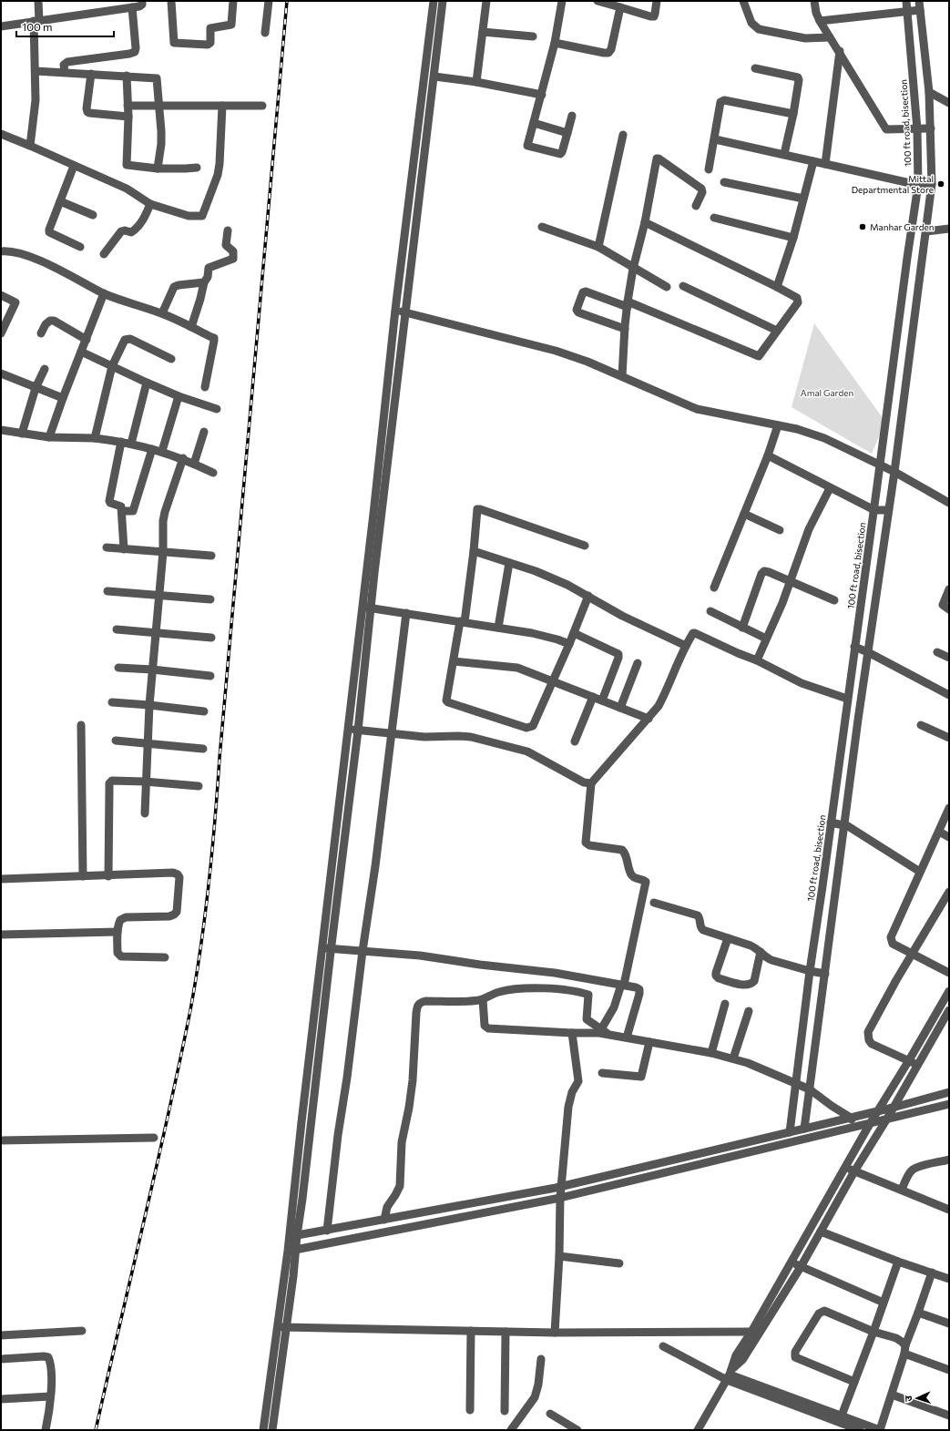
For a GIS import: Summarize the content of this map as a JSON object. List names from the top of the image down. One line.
{"streets":{"street":["100 ft road, bisection"]},"parks":["Amal Garden"],"places":["Mittal Departmental Store","Manhar Garden"],"scale_bar":"100 m","north":"left"}
